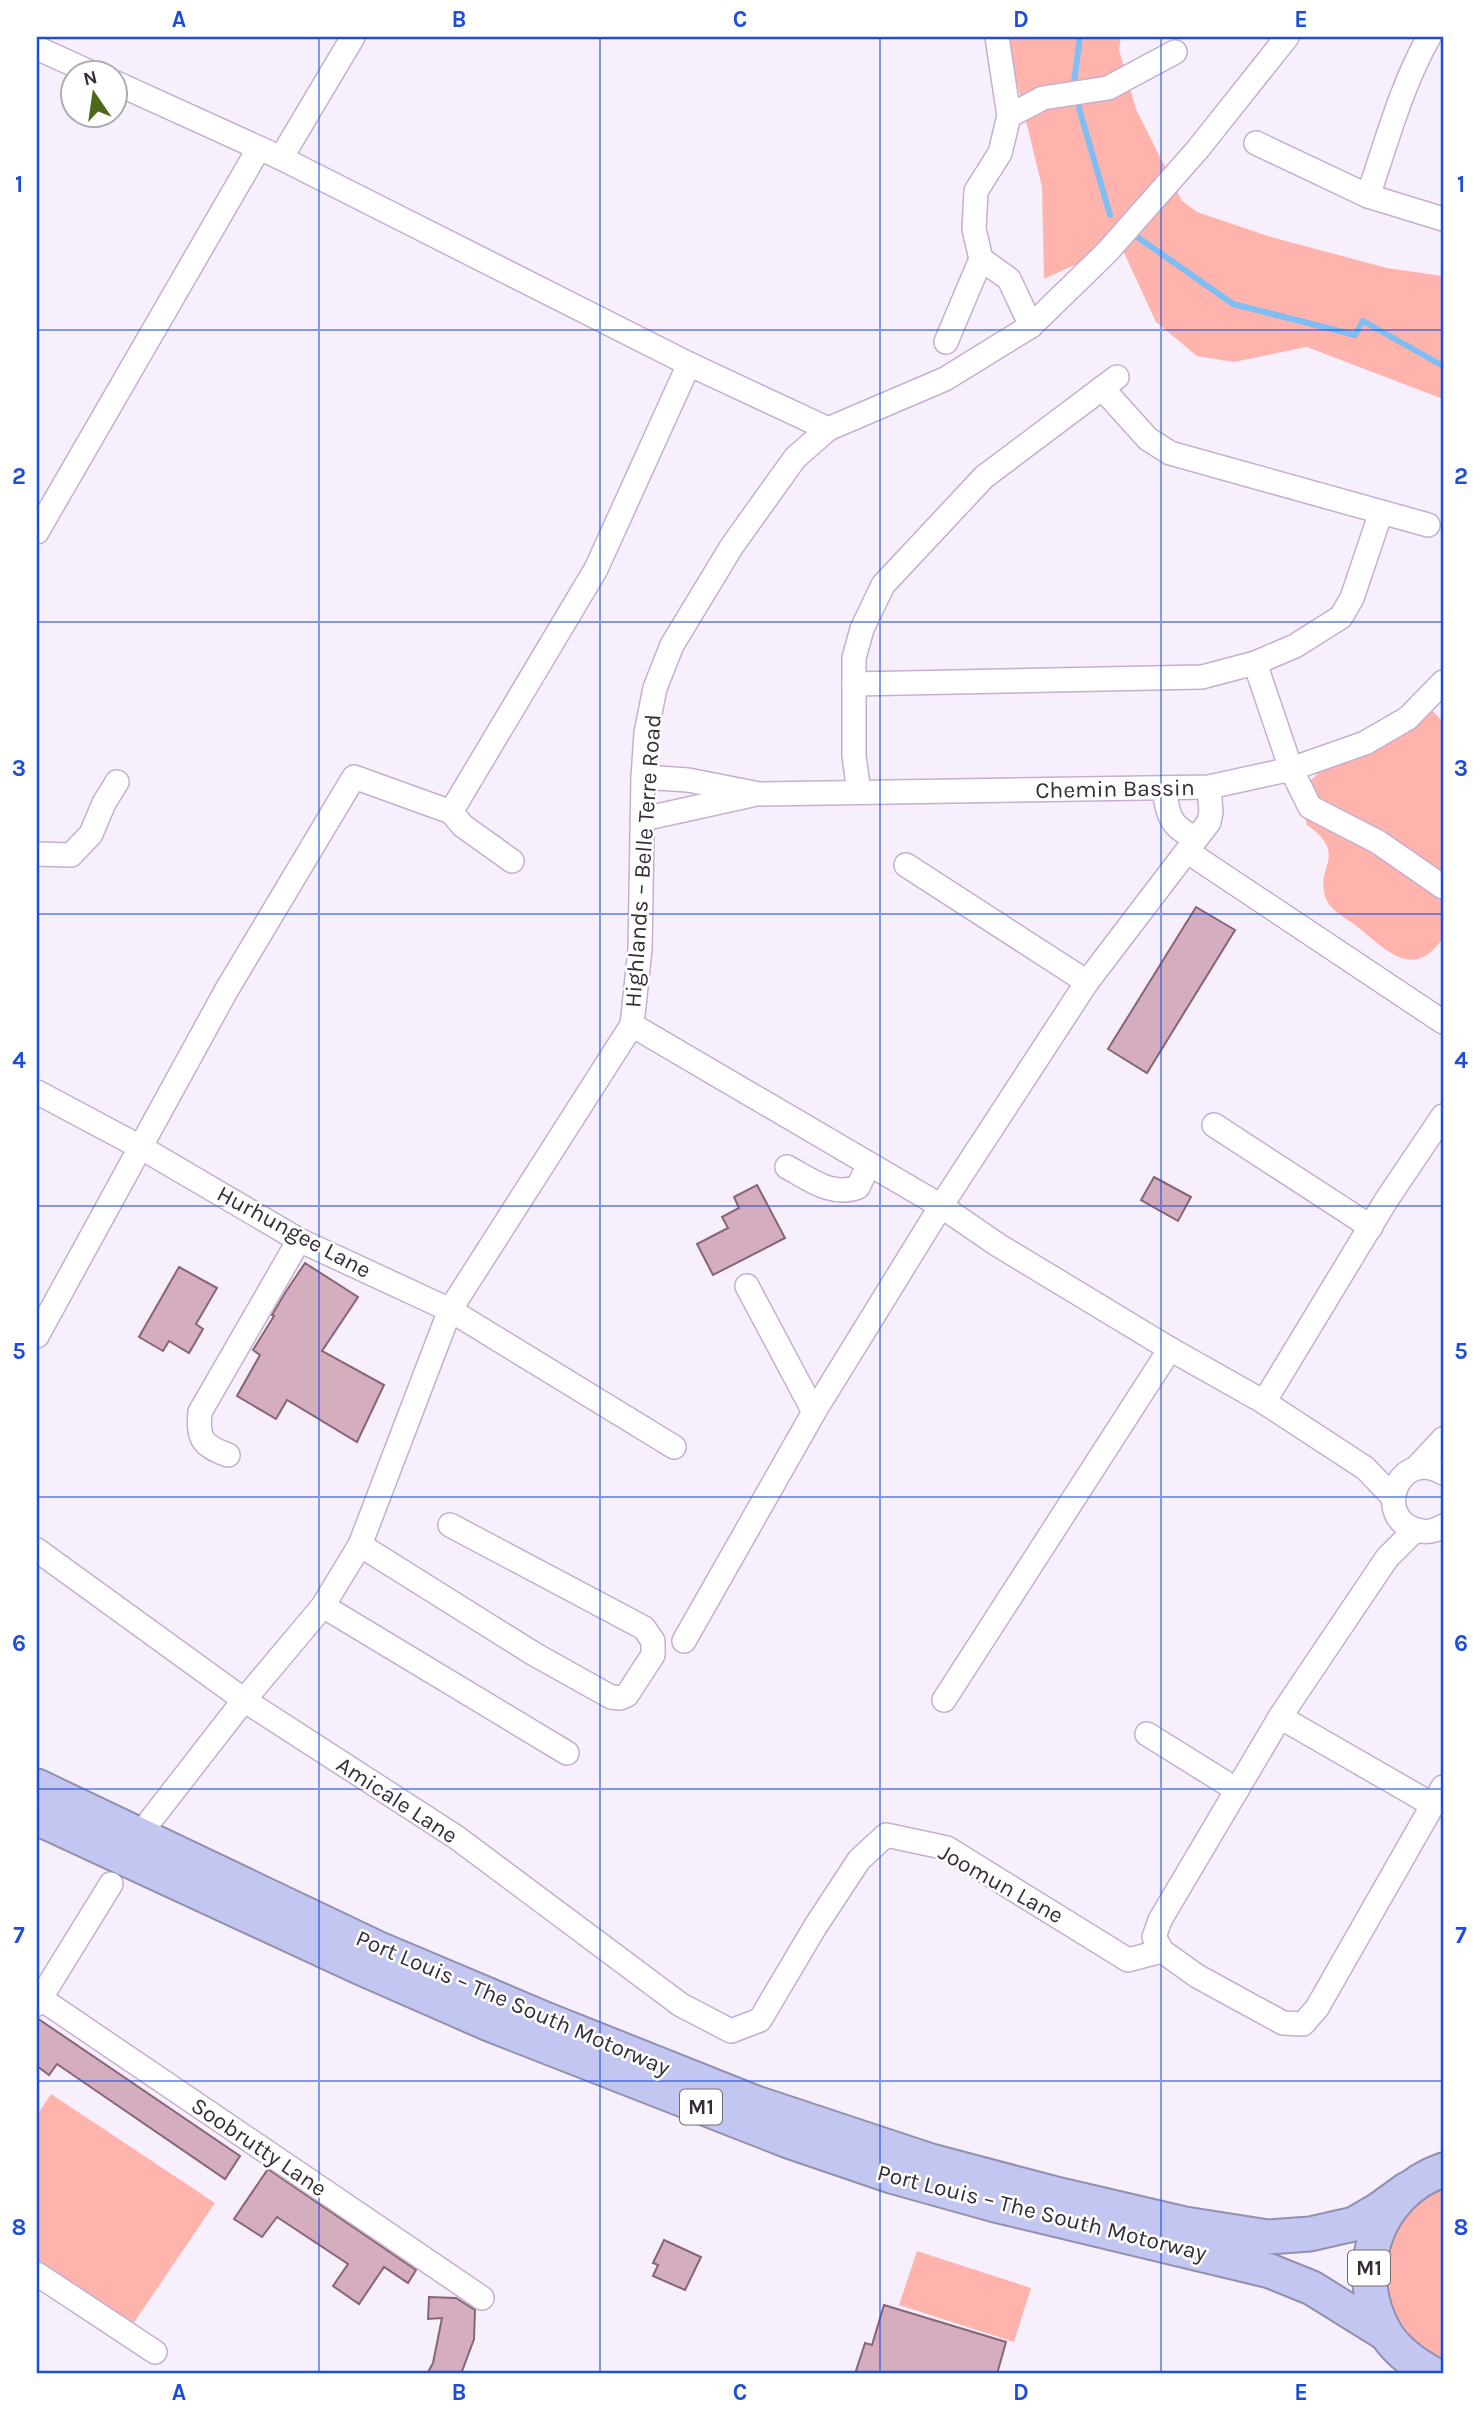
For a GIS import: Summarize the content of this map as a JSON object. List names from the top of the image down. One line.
{"streets":{"highway":["Port Louis – The South Motorway","M1"],"street":["Chemin Bassin","Highlands – Belle Terre Road","Hurhungee Lane","Amicale Lane","Joomun Lane","Soobrutty Lane"]},"crossings":[["Highlands – Belle Terre Road","Hurhungee Lane"],["Highlands – Belle Terre Road","Amicale Lane"],["Amicale Lane","Joomun Lane"],["Port Louis – The South Motorway","M1"]],"north":"top","grid":{"columns":["A","B","C","D","E"],"rows":["1","2","3","4","5","6","7","8"]}}
